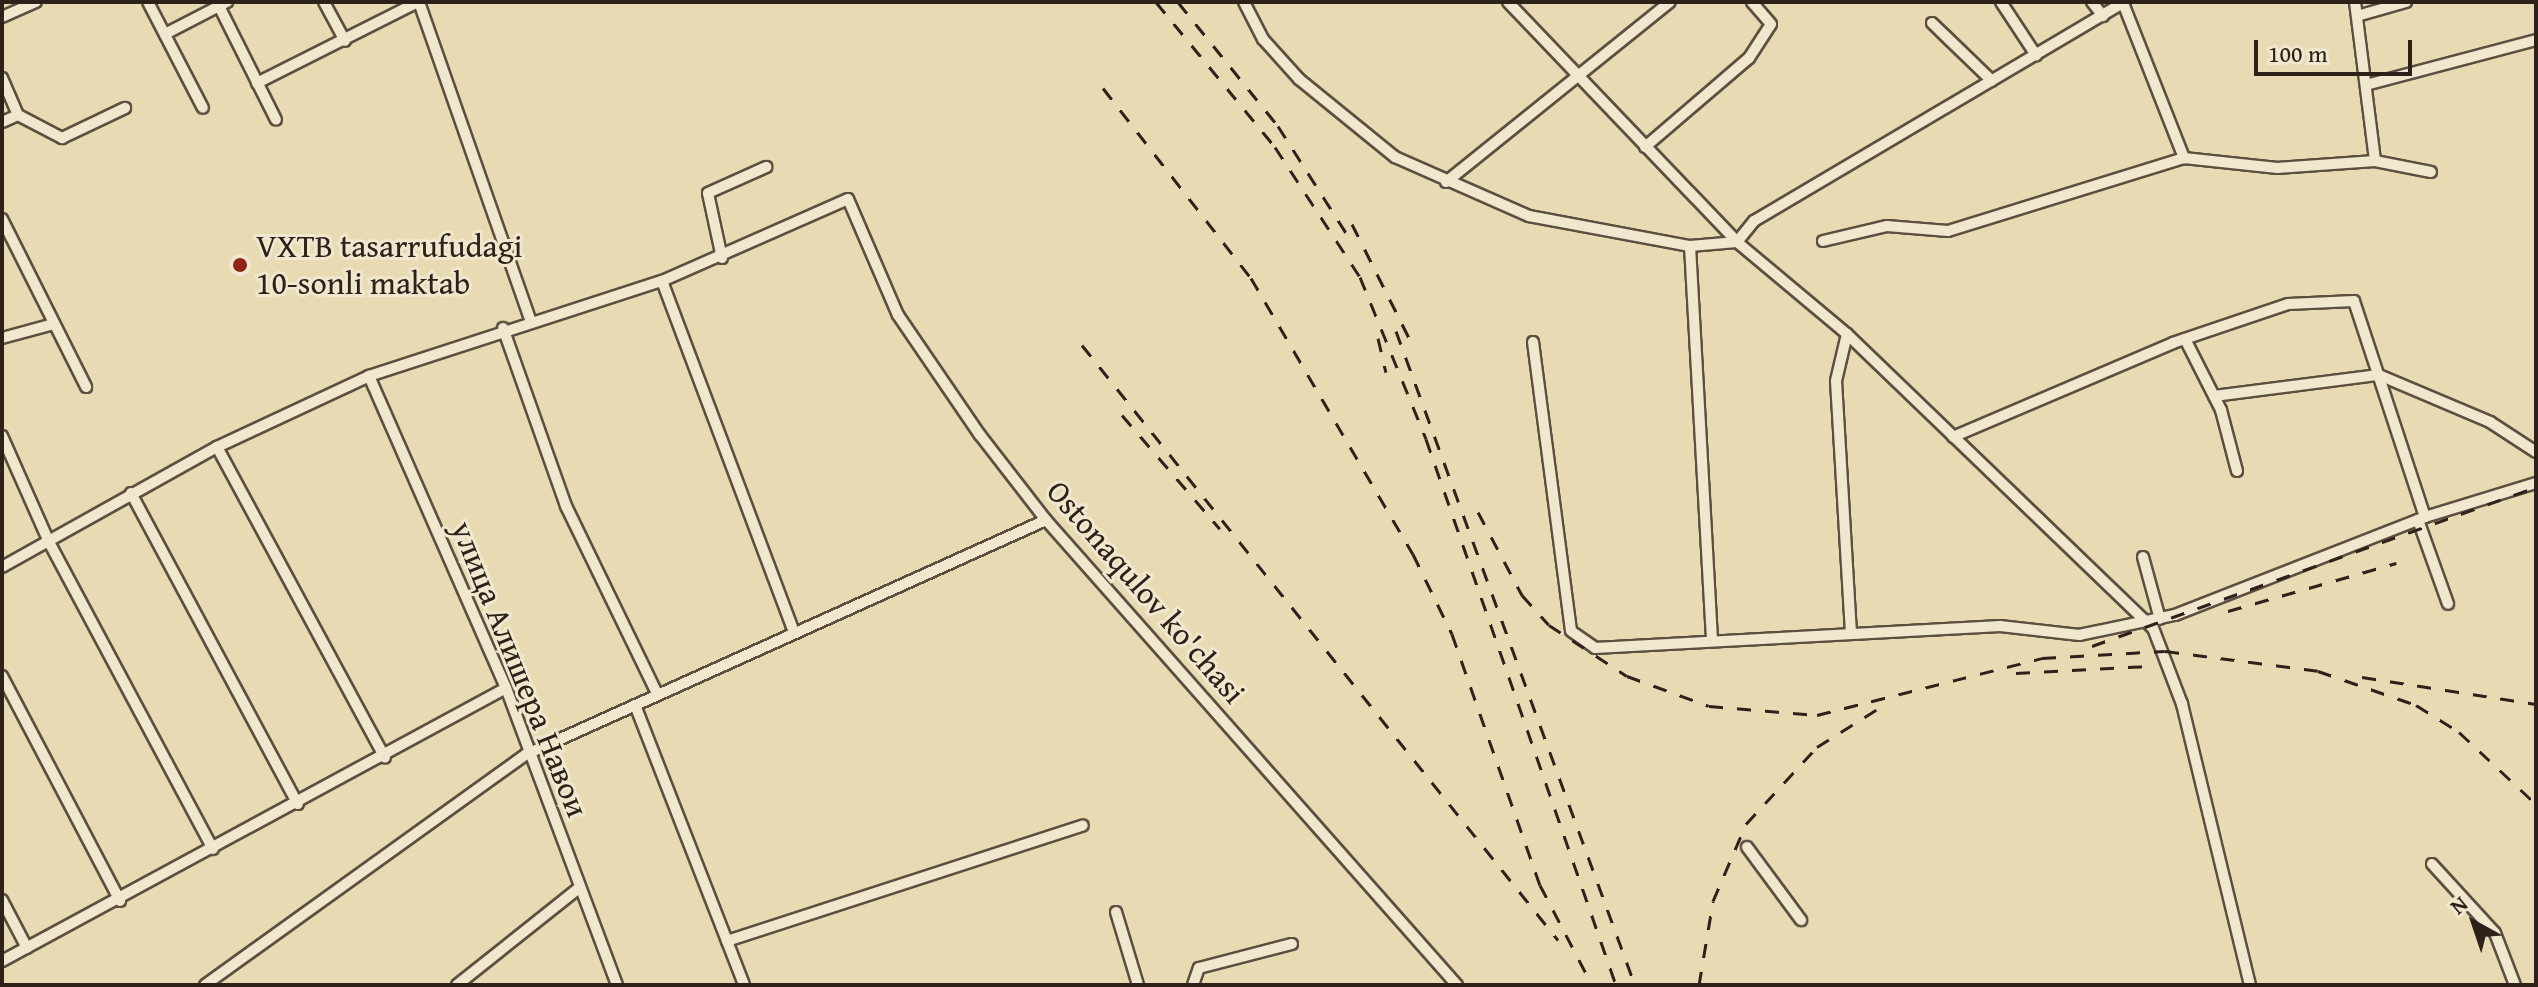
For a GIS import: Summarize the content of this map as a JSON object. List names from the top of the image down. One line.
{"streets":{"street":["Ostonaqulov ko'chasi","улица Алишера Навои"]},"places":["VXTB tasarrufudagi 10-sonli maktab"],"scale_bar":"100 m","north":"top left"}
